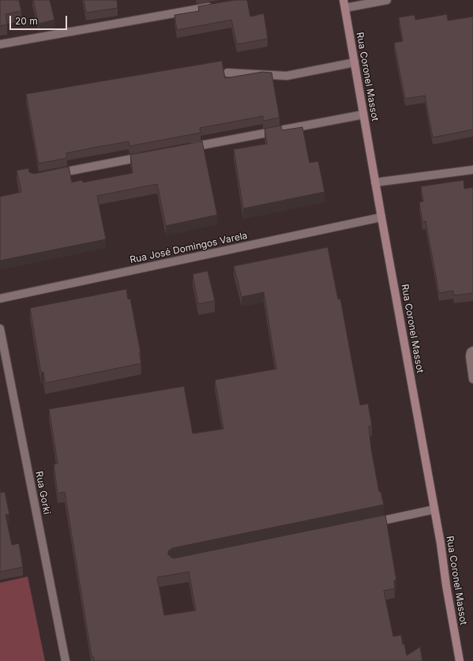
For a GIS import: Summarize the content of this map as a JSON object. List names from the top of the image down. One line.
{"streets":{"street":["Rua Coronel Massot","Rua José Domingos Varela","Rua Gorki"]},"crossings":[["Rua Coronel Massot","Rua José Domingos Varela"]],"scale_bar":"20 m"}
